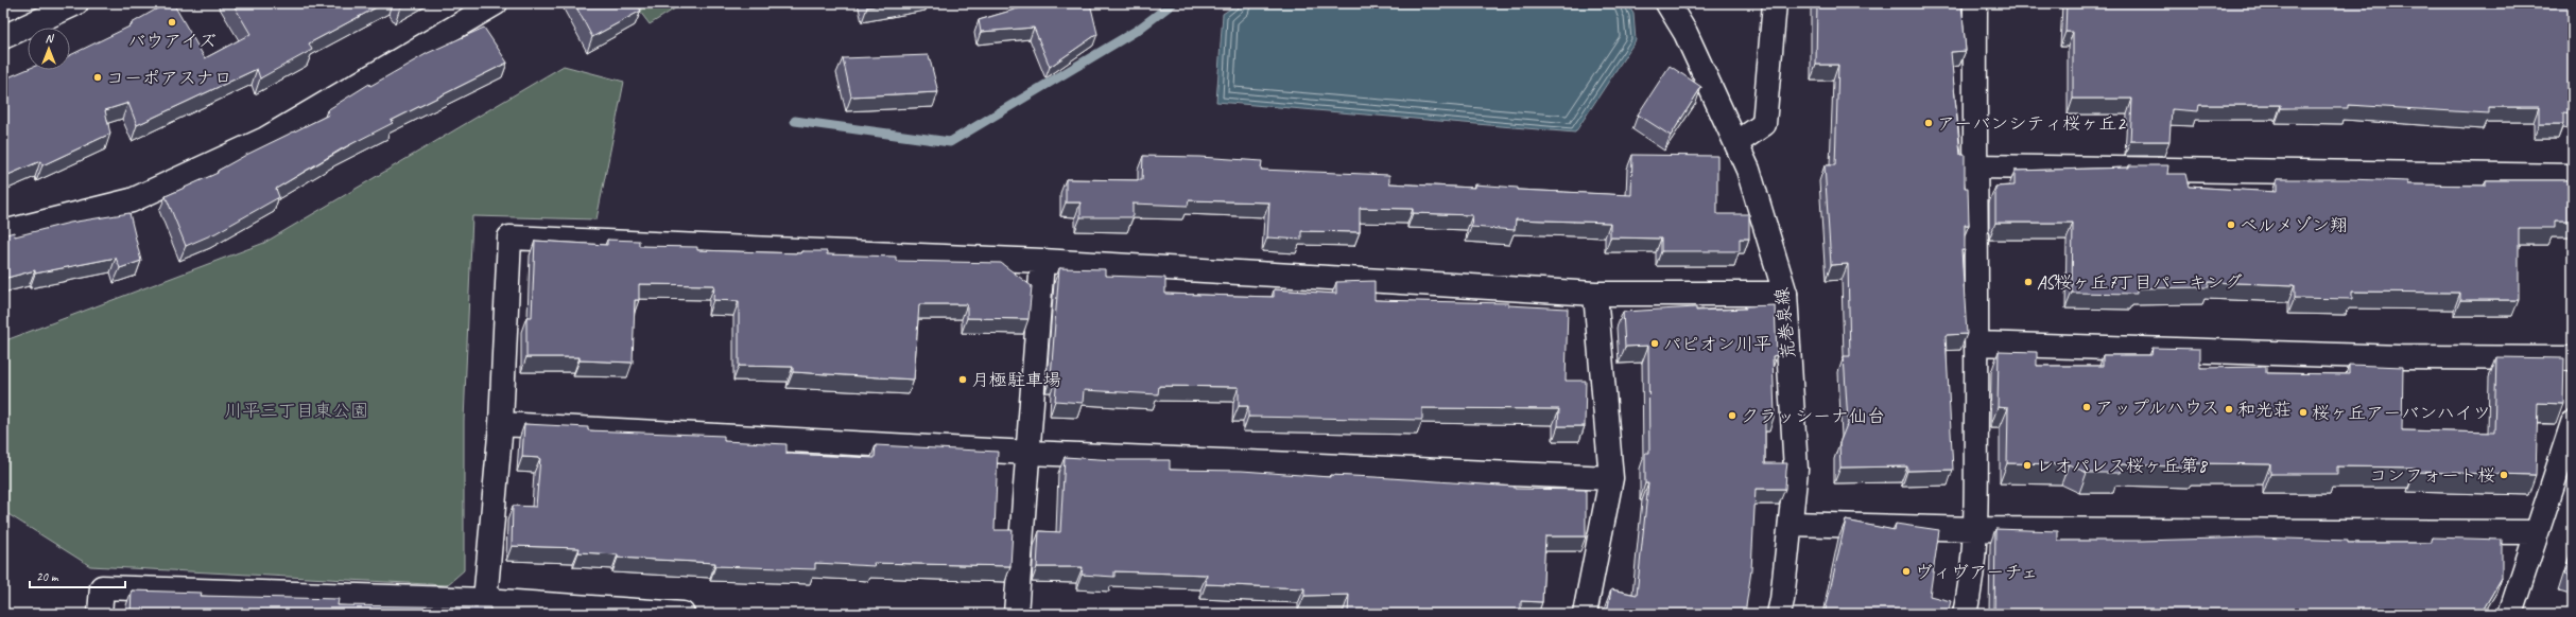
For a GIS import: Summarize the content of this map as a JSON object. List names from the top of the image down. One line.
{"streets":{"street":["荒巻泉線"]},"parks":["川平三丁目東公園"],"places":["バウアイズ","コーポアスナロ","アーバンシティ桜ヶ丘2","ベルメゾン翔","AS桜ヶ丘7丁目パーキング","パピオン川平","月極駐車場","アップルハウス","和光荘","桜ヶ丘アーバンハイツ","クラッシーナ仙台","レオパレス桜ヶ丘第8","コンフォート桜","ヴィヴアーチェ"],"scale_bar":"20 m","north":"top"}
